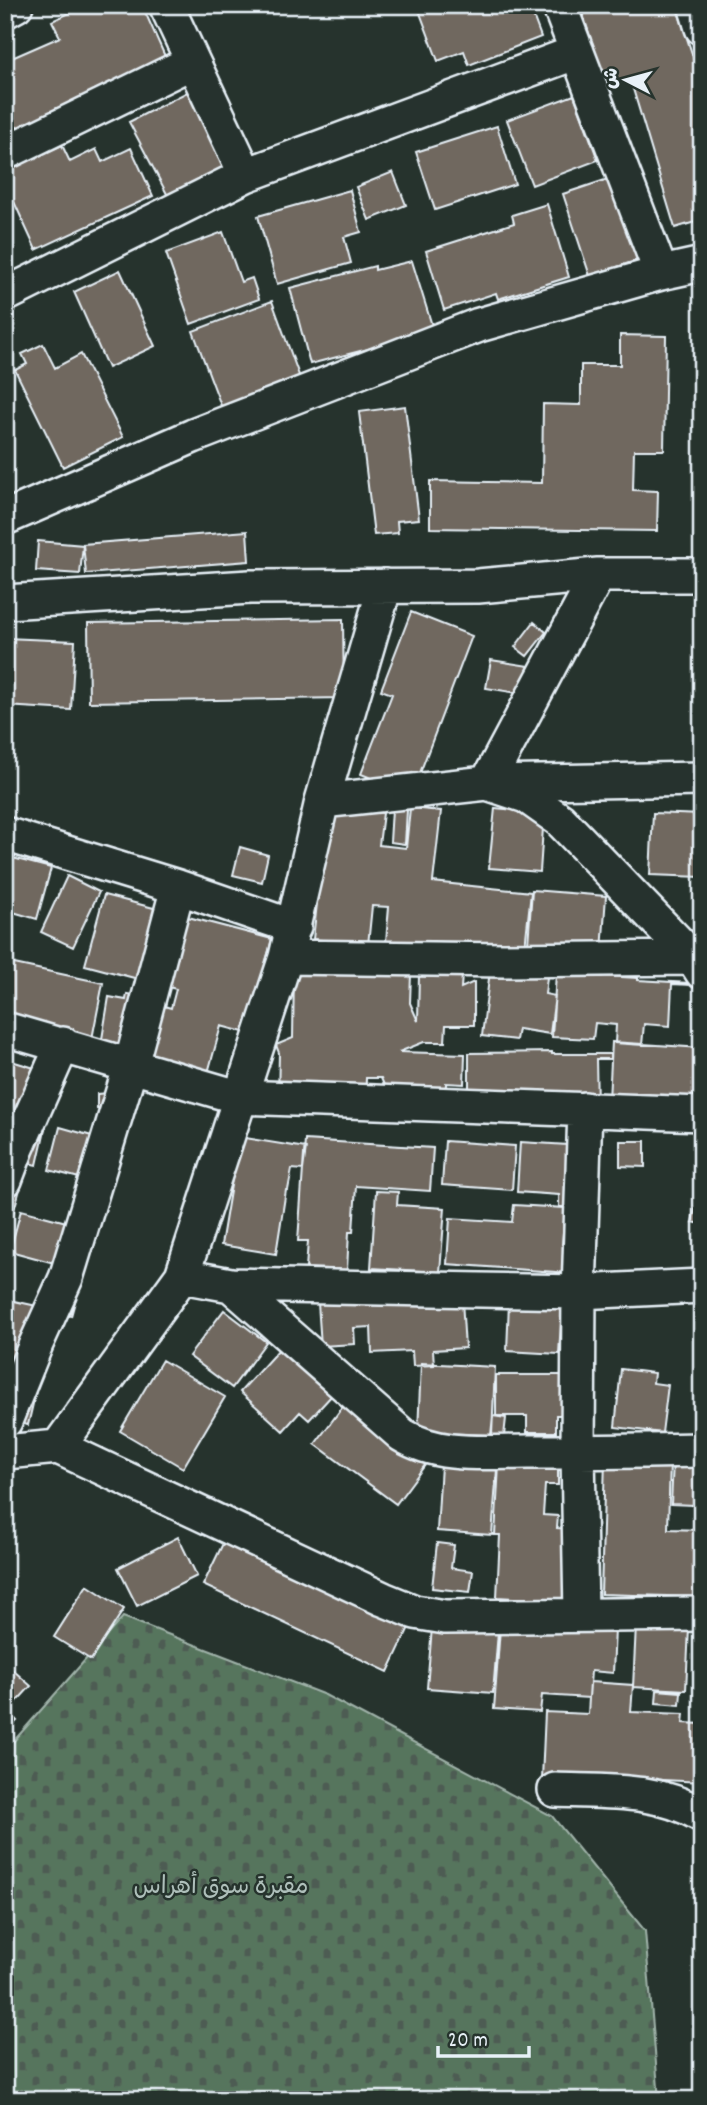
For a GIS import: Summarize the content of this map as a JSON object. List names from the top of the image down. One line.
{"parks":["مقبرة سوق أهراس"],"scale_bar":"20 m","north":"left"}
